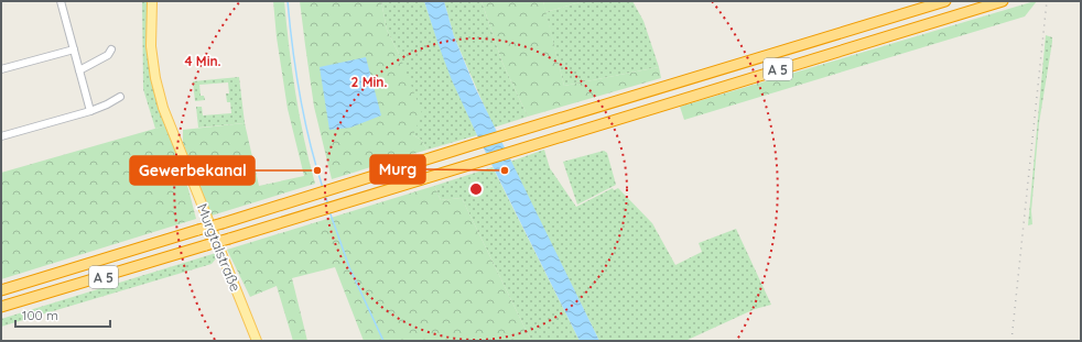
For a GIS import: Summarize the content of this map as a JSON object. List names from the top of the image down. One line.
{"streets":{"highway":["A 5"],"main road":["Murgtalstraße"]},"places":["Gewerbekanal","Murg"],"scale_bar":"100 m","rings":["4 Min.","2 Min."]}
